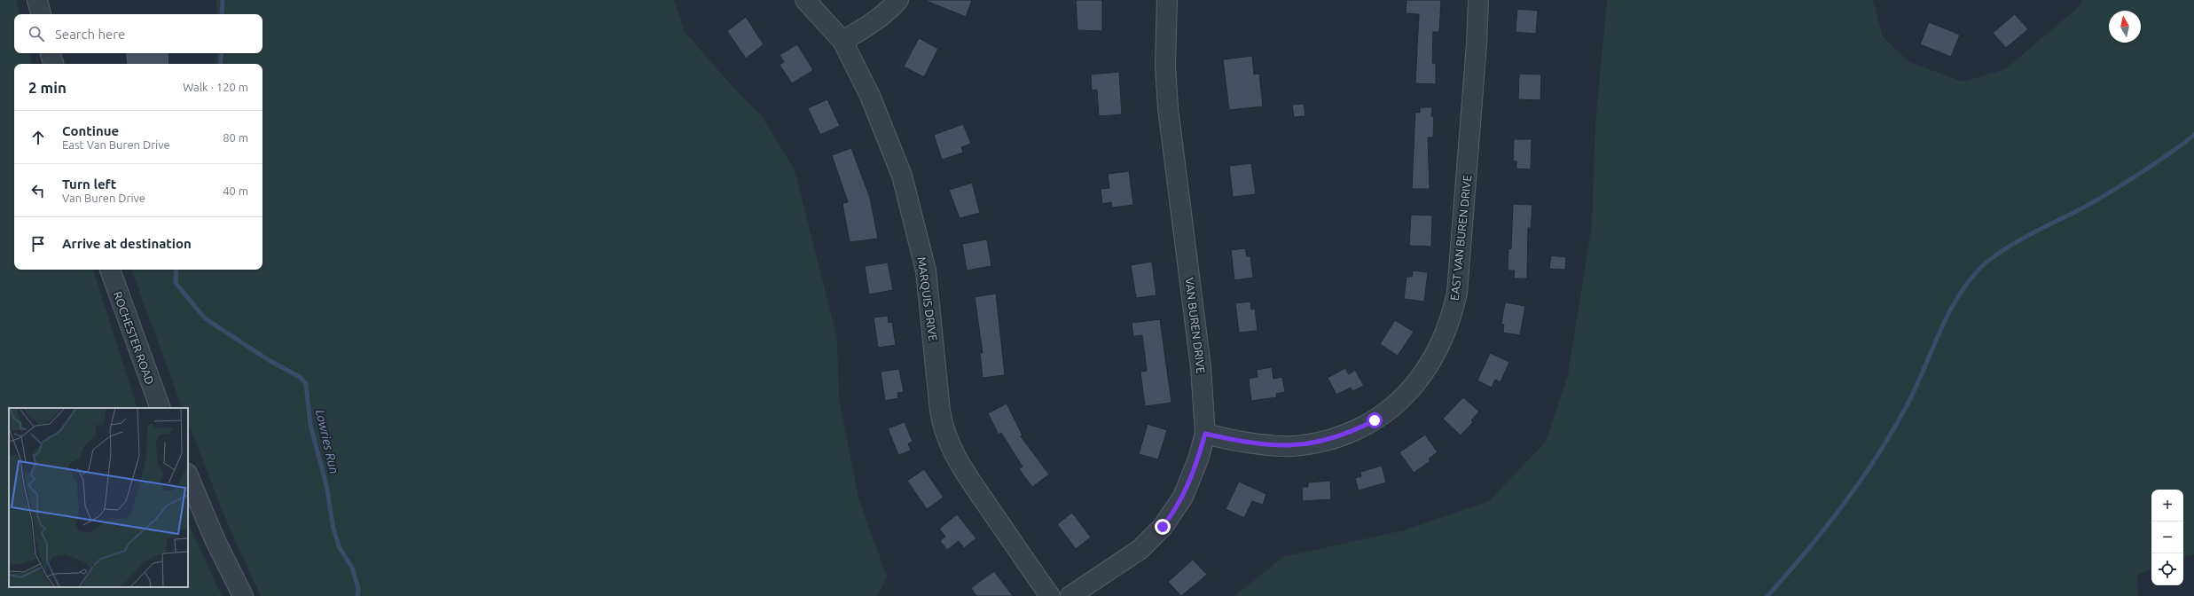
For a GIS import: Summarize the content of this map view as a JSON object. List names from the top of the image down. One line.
{"streets":{"street":["EAST VAN BUREN DRIVE","MARQUIS DRIVE","VAN BUREN DRIVE","ROCHESTER ROAD"]},"crossings":[["EAST VAN BUREN DRIVE","VAN BUREN DRIVE"]],"water":["Lowries Run"],"north":"top","page":{"search":"Search here","heading":["2 min","Walk · 120 m"],"list":[["Continue","East Van Buren Drive","80 m"],["Turn left","Van Buren Drive","40 m"],"Arrive at destination"],"map_buttons":["+","−"]}}
